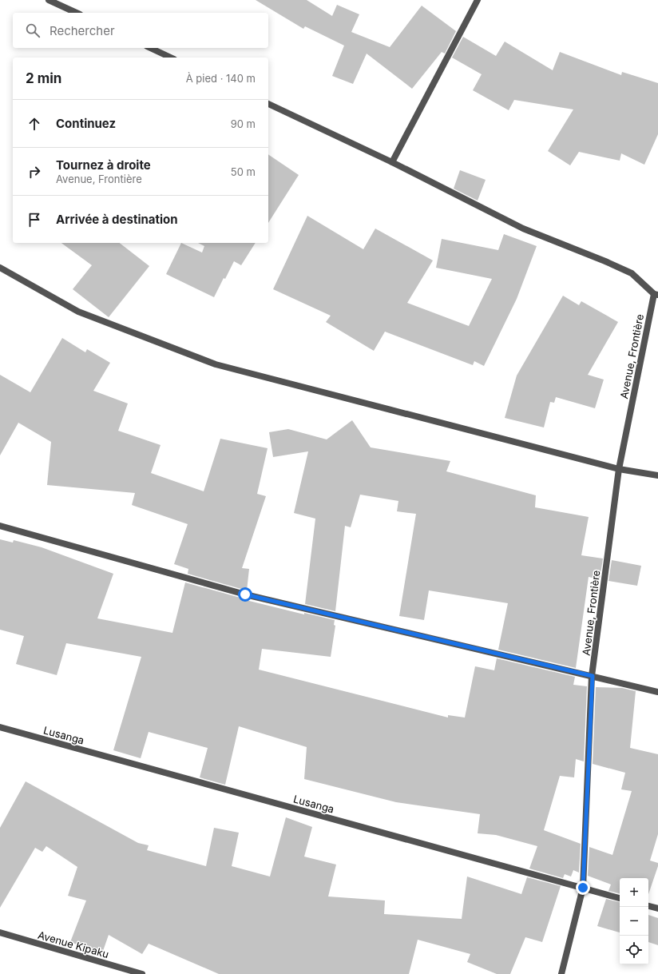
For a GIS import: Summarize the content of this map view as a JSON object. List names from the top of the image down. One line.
{"streets":{"street":["Avenue, Frontière","Lusanga","Avenue Kipaku"]},"crossings":[["Avenue, Frontière","Lusanga"]],"page":{"search":"Rechercher","heading":["2 min","À pied · 140 m"],"list":[["Continuez","90 m"],["Tournez à droite","Avenue, Frontière","50 m"],"Arrivée à destination"],"map_buttons":["+","−"]}}
